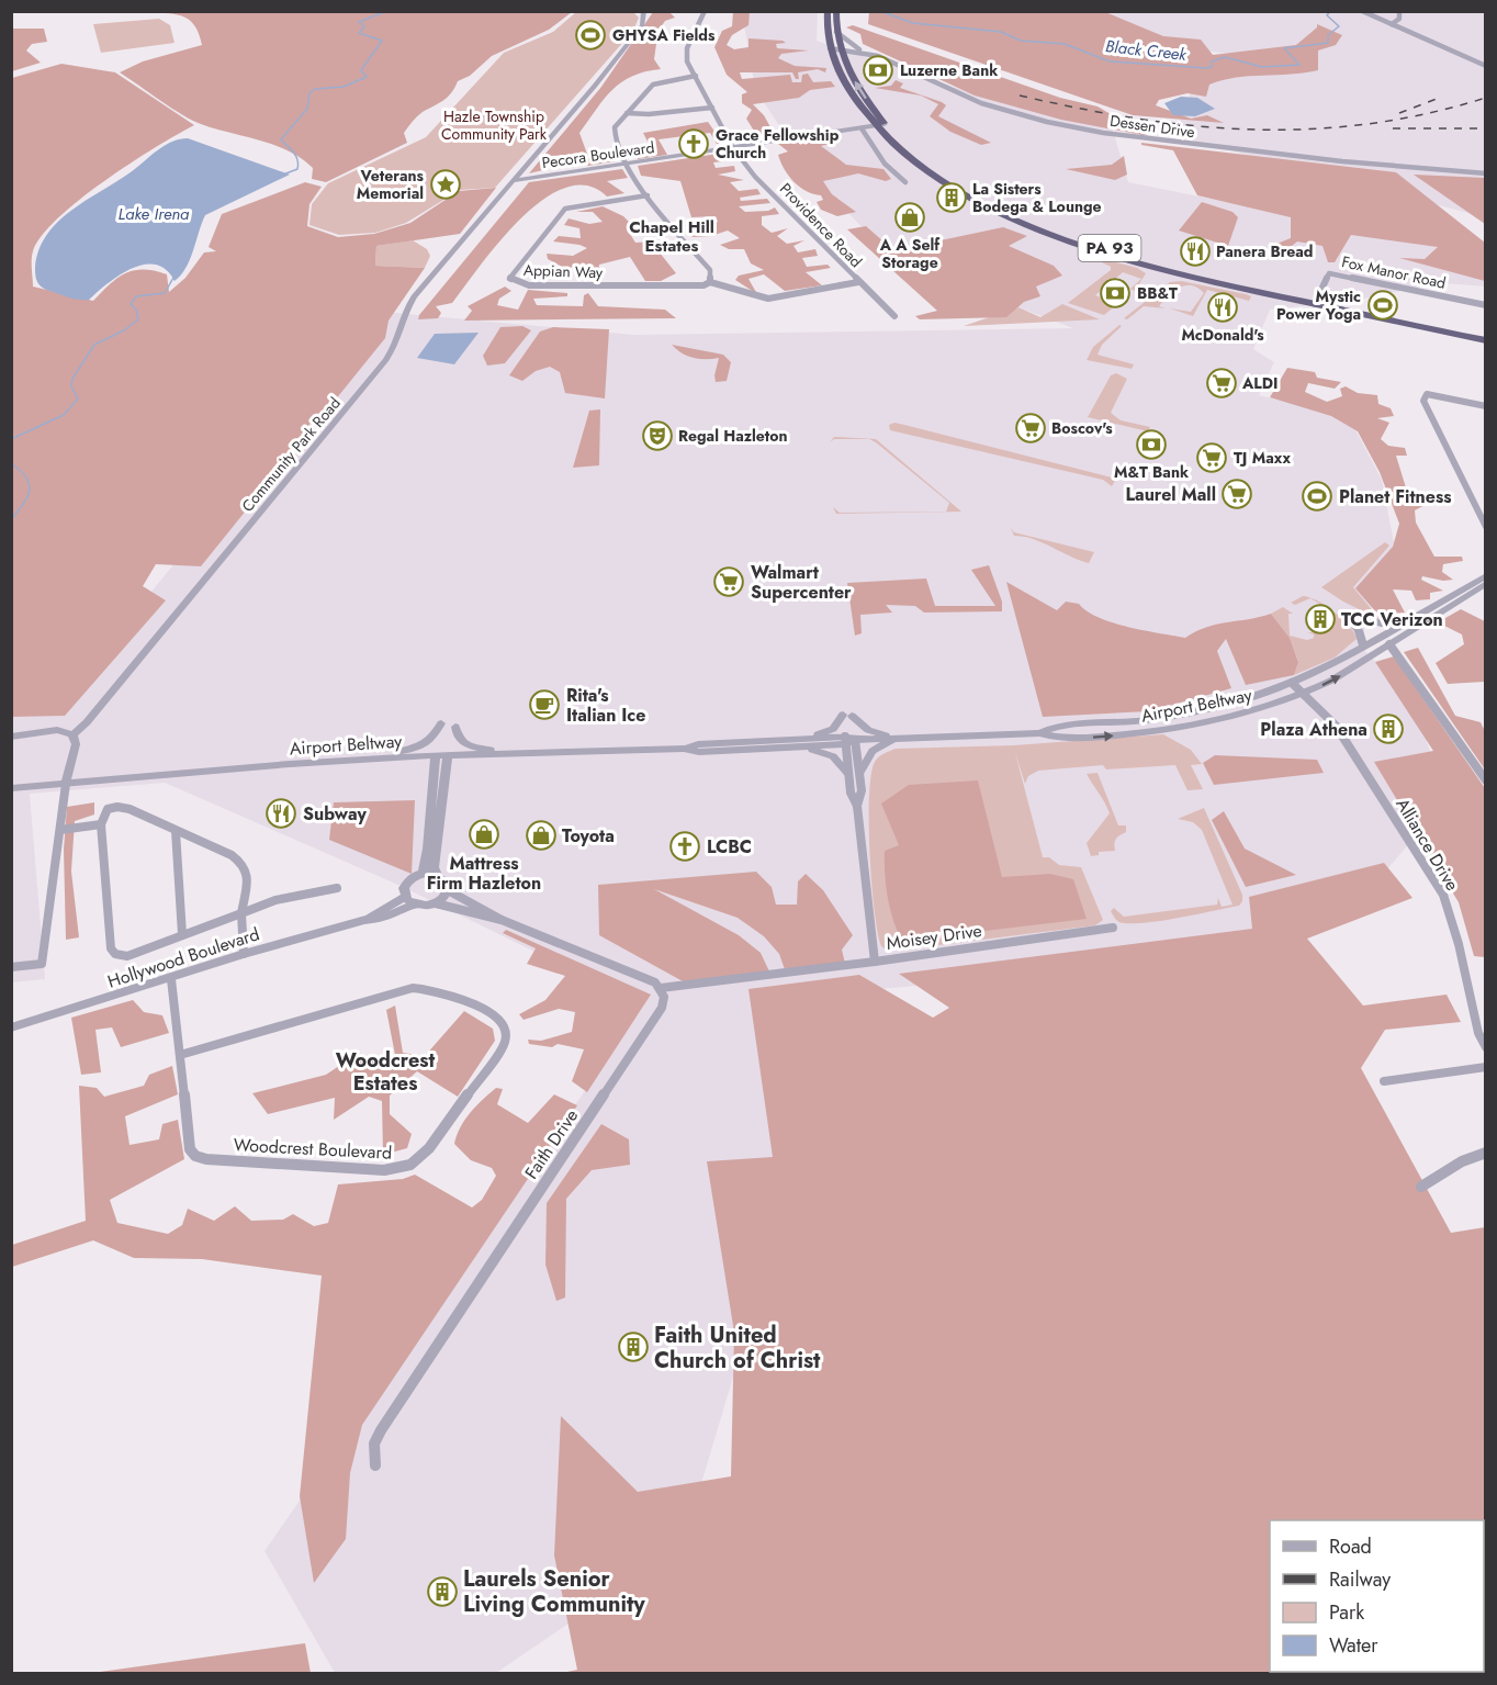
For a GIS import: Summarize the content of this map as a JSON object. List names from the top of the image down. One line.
{"streets":{"highway":["PA 93"],"street":["Dessen Drive","Pecora Boulevard","Providence Road","Appian Way","Fox Manor Road","Community Park Road","Airport Beltway","Alliance Drive","Moisey Drive","Hollywood Boulevard","Faith Drive","Woodcrest Boulevard"]},"crossings":[["Dessen Drive","PA 93"],["Pecora Boulevard","Providence Road"],["Pecora Boulevard","PA 93"],["Pecora Boulevard","Community Park Road"],["PA 93","Fox Manor Road"],["Airport Beltway","Alliance Drive"],["Airport Beltway","Moisey Drive"],["Hollywood Boulevard","Woodcrest Boulevard"]],"districts":["Chapel Hill Estates","Woodcrest Estates"],"water":["Black Creek","Lake Irena"],"parks":["Hazle Township Community Park"],"places":{"sports":["GHYSA Fields","Mystic Power Yoga","Planet Fitness"],"bank":["Luzerne Bank","BB&T","M&T Bank"],"church":["Grace Fellowship Church","LCBC"],"place":["Veterans Memorial"],"building":["La Sisters Bodega & Lounge","TCC Verizon","Plaza Athena","Faith United Church of Christ","Laurels Senior Living Community"],"shop":["A A Self Storage","Mattress Firm Hazleton","Toyota"],"restaurant":["Panera Bread","McDonald's","Subway"],"supermarket":["ALDI","Boscov's","TJ Maxx","Laurel Mall","Walmart Supercenter"],"theatre":["Regal Hazleton"],"cafe":["Rita's Italian Ice"]},"legend":["Road","Railway","Park","Water"]}
